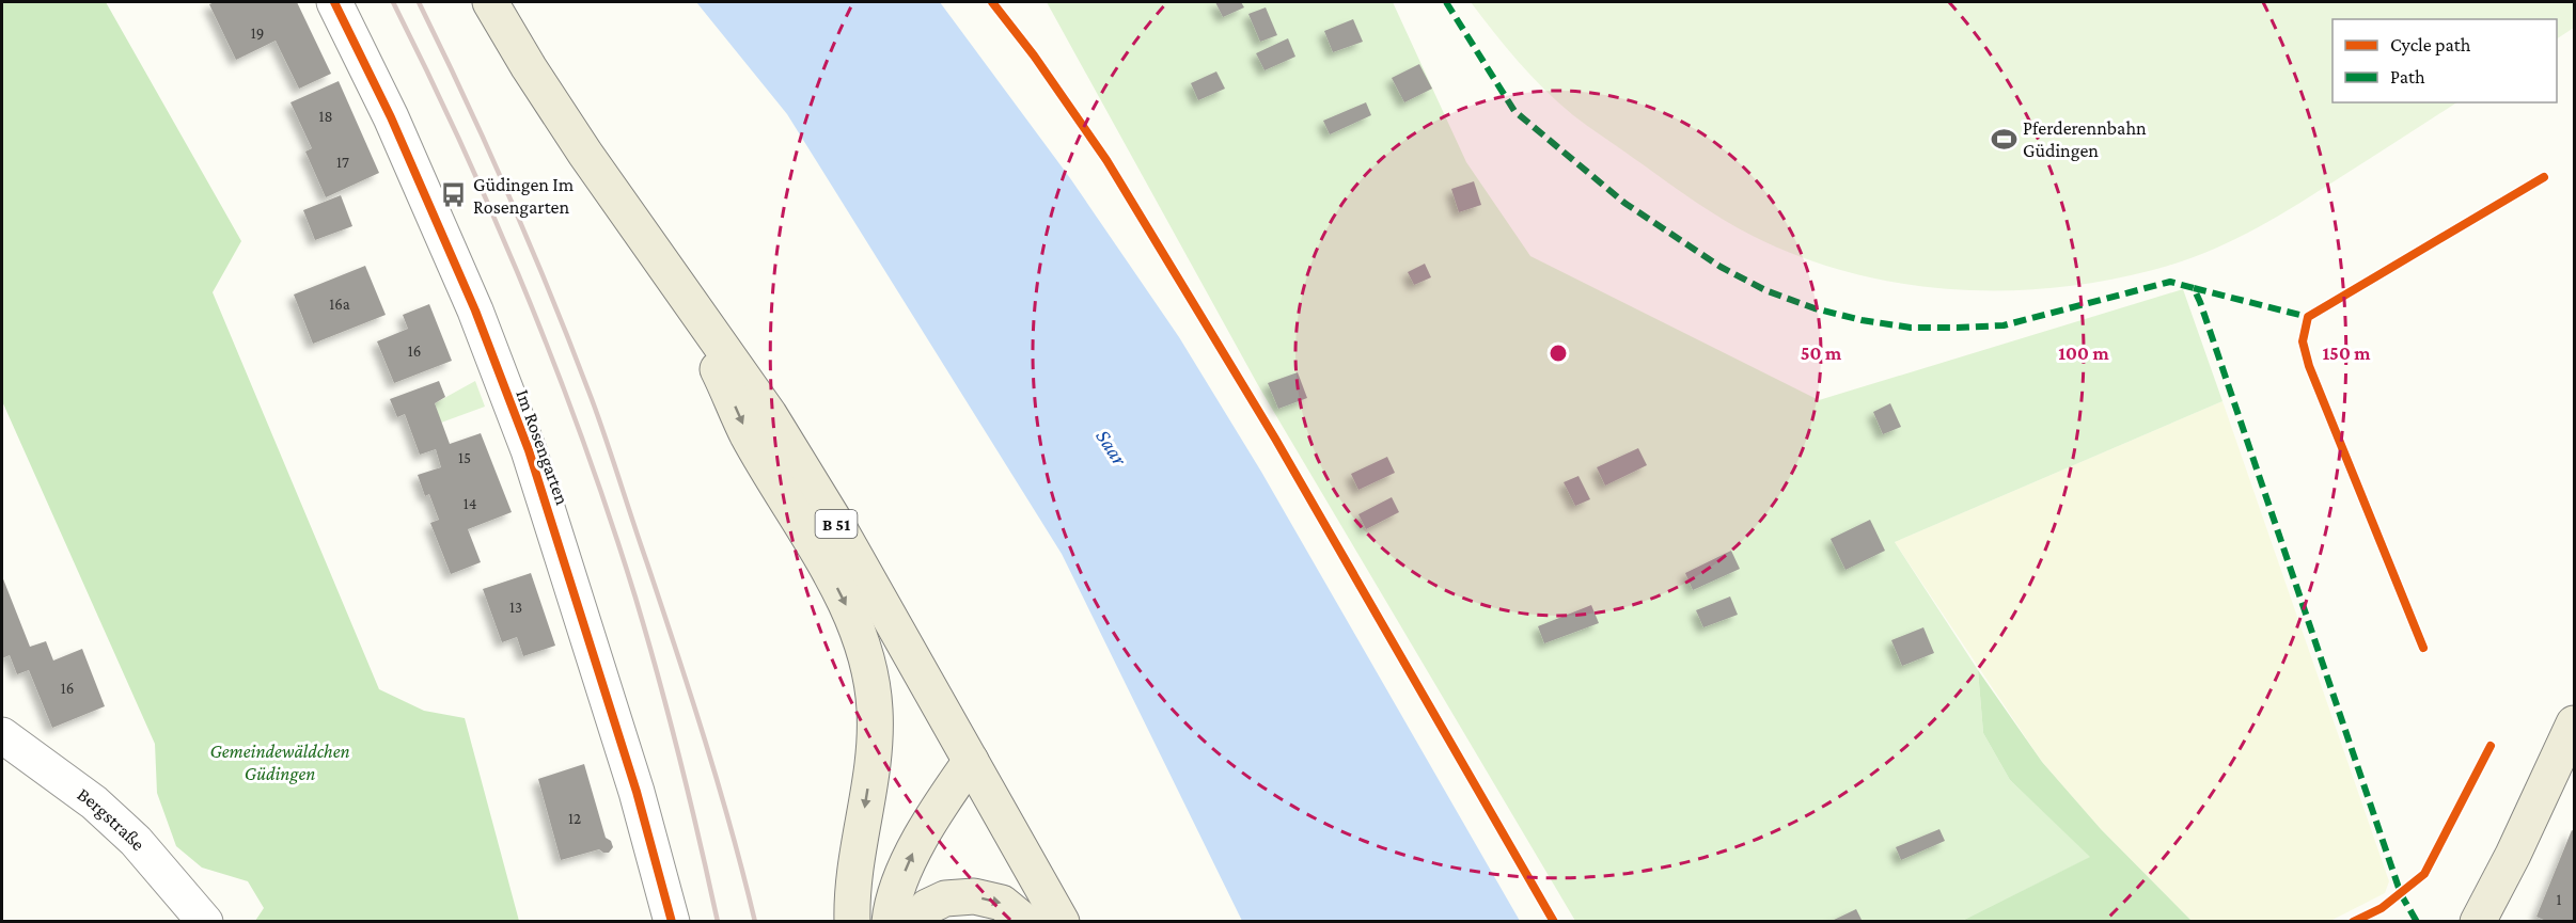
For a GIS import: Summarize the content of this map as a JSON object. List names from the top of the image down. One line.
{"streets":{"main road":["B 51"],"street":["Im Rosengarten","Bergstraße"]},"water":["Saar"],"parks":["Gemeindewäldchen Güdingen"],"places":{"sports":["Pferderennbahn Güdingen"],"bus stop":["Güdingen Im Rosengarten"]},"house_numbers":["19","18","17","16a","16","15","14","13","16","12","1"],"legend":["Cycle path","Path"],"rings":["50 m","100 m","150 m"]}
